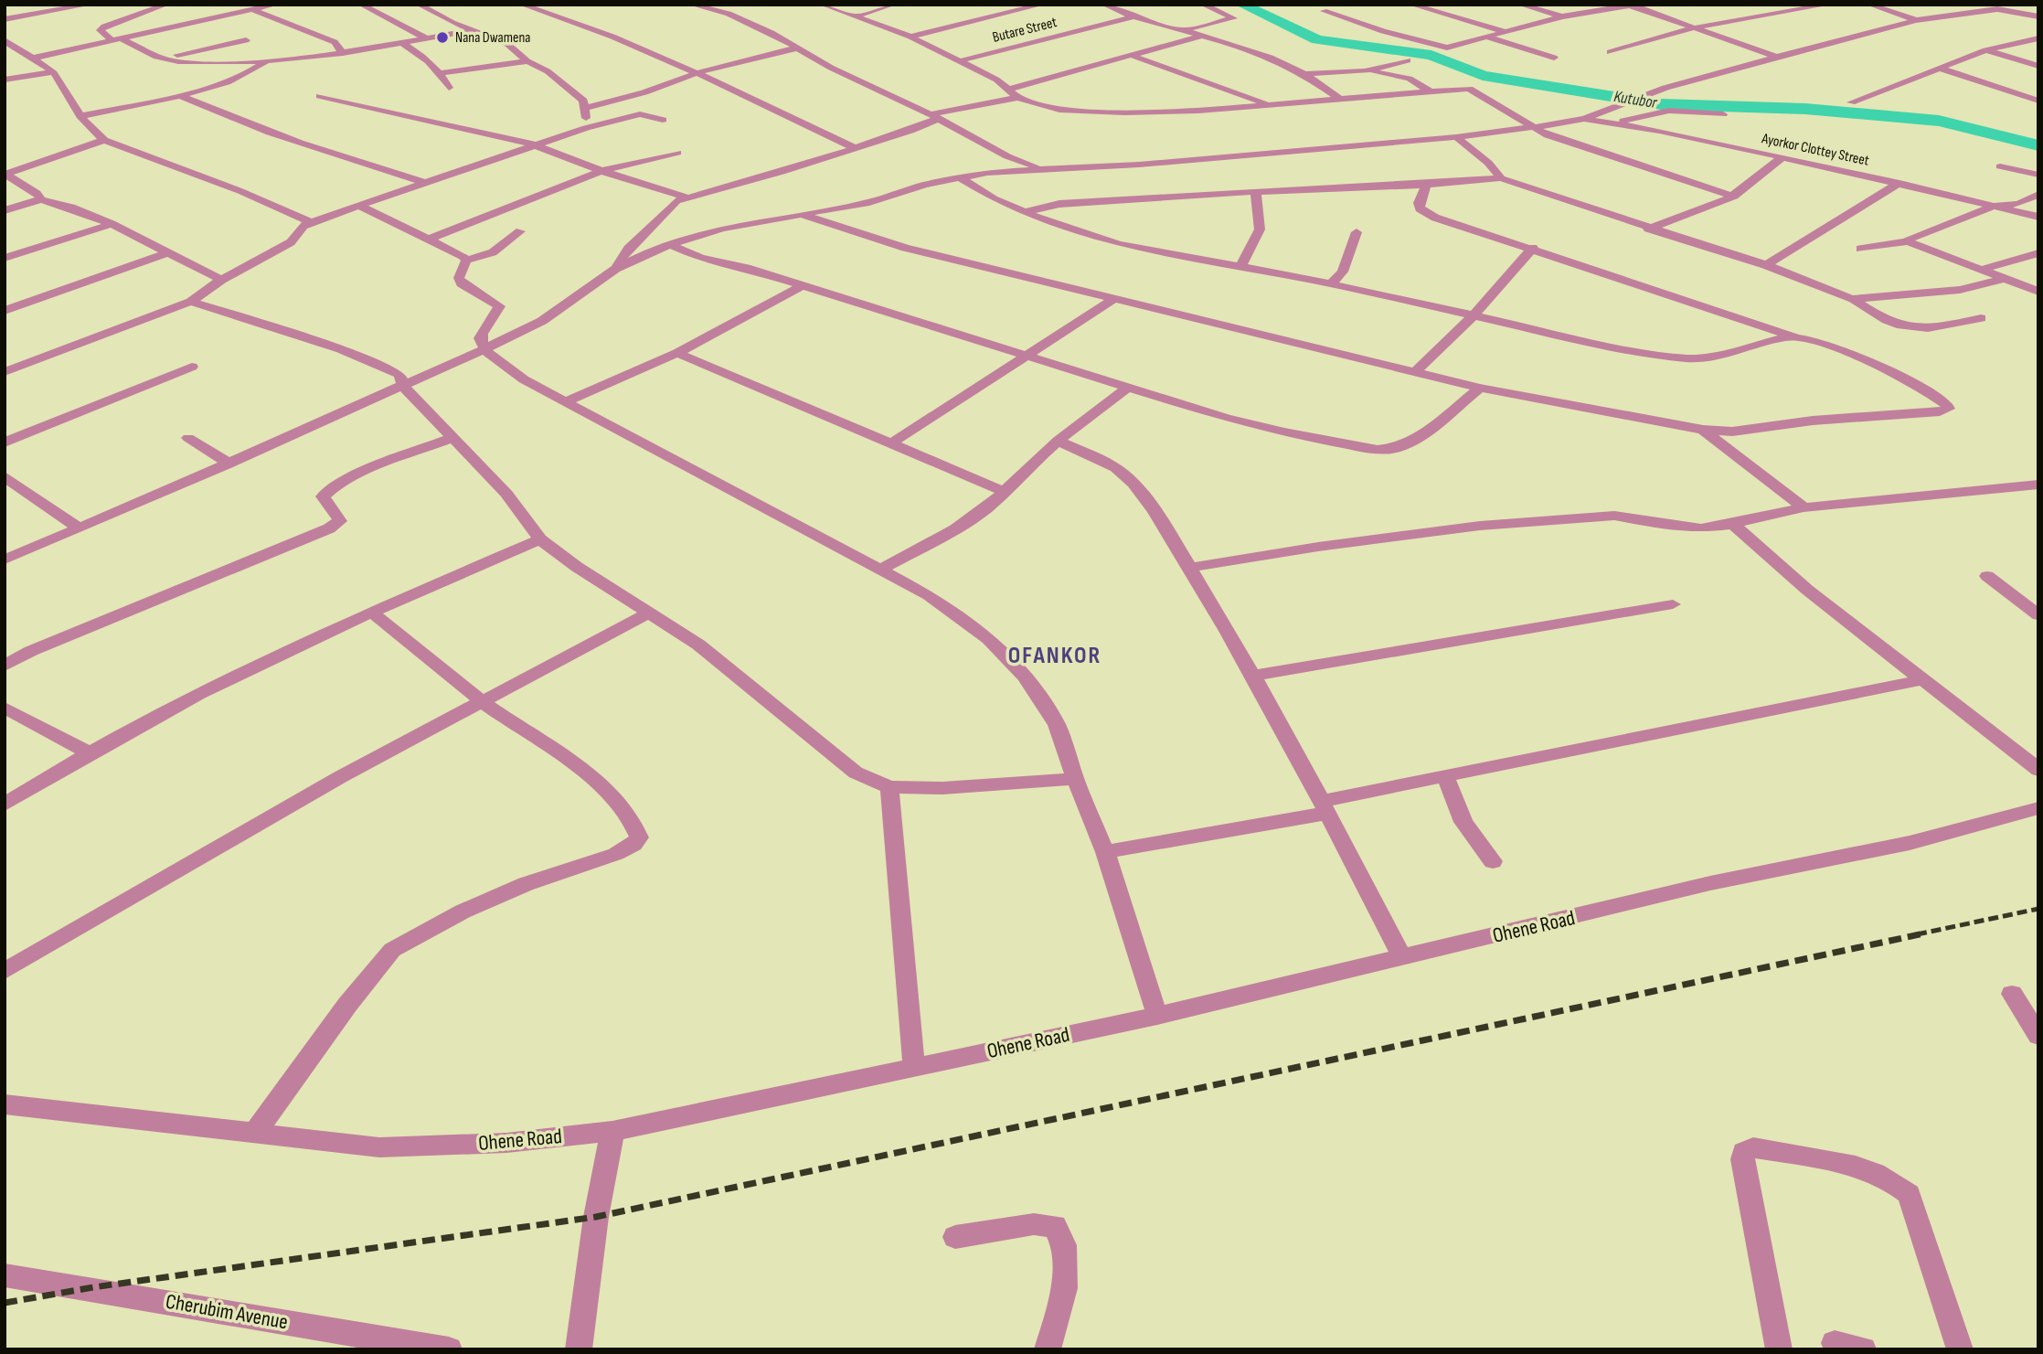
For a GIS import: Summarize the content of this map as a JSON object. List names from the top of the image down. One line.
{"streets":{"street":["Butare Street","Ayorkor Clottey Street","Ohene Road","Cherubim Avenue"]},"districts":["OFANKOR"],"water":["Kutubor"],"places":["Nana Dwamena"]}
